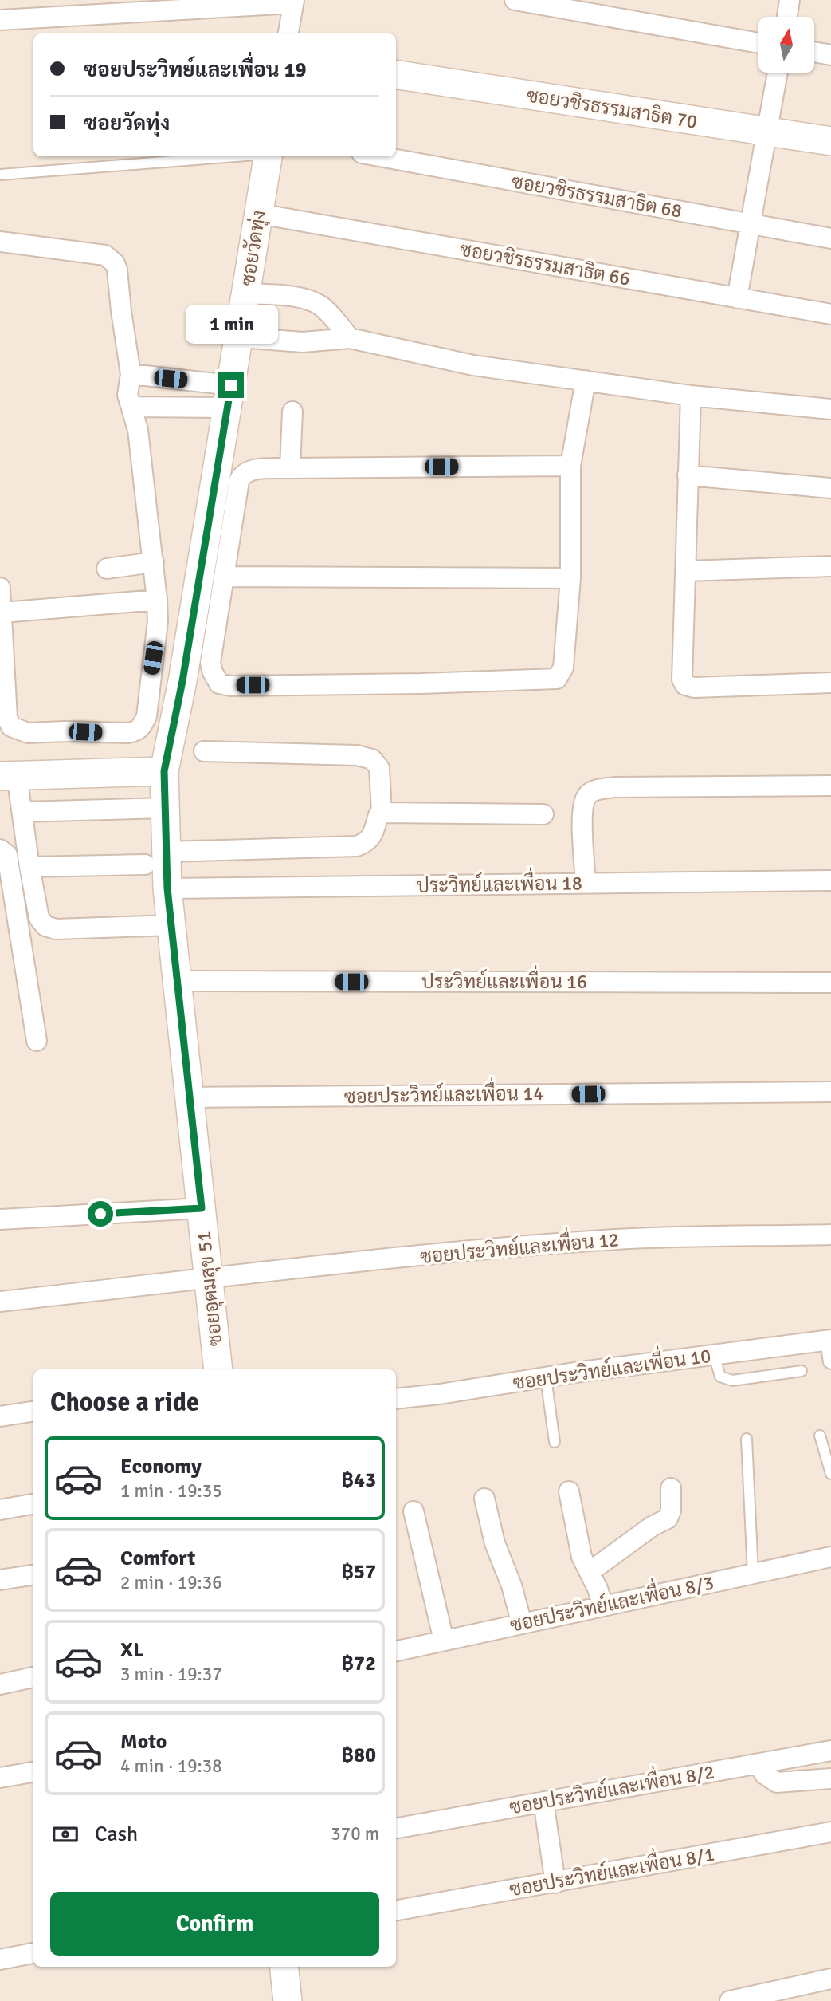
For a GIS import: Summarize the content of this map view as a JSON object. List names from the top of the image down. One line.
{"streets":{"street":["ซอยวชิรธรรมสาธิต 70","ซอยวชิรธรรมสาธิต 68","ซอยวัดทุ่ง","ซอยวชิรธรรมสาธิต 66","ประวิทย์และเพื่อน 18","ประวิทย์และเพื่อน 16","ซอยประวิทย์และเพื่อน 14","ซอยประวิทย์และเพื่อน 12","ซอยอุดมสุข 51","ซอยประวิทย์และเพื่อน 10","ซอยประวิทย์และเพื่อน 8/3","ซอยประวิทย์และเพื่อน 8/2","ซอยประวิทย์และเพื่อน 8/1"]},"crossings":[["ซอยวัดทุ่ง","ซอยวชิรธรรมสาธิต 66"],["ซอยวัดทุ่ง","ซอยอุดมสุข 51"],["ประวิทย์และเพื่อน 18","ซอยอุดมสุข 51"],["ประวิทย์และเพื่อน 16","ซอยอุดมสุข 51"],["ซอยประวิทย์และเพื่อน 14","ซอยอุดมสุข 51"],["ซอยประวิทย์และเพื่อน 12","ซอยอุดมสุข 51"]],"north":"top","page":{"banner":["ซอยประวิทย์และเพื่อน 19","ซอยวัดทุ่ง"],"bubble":"1 min","heading":"Choose a ride","list":[{"name":"Economy","note":"1 min · 19:35","value":"฿43"},{"name":"Comfort","note":"2 min · 19:36","value":"฿57"},{"name":"XL","note":"3 min · 19:37","value":"฿72"},{"name":"Moto","note":"4 min · 19:38","value":"฿80"}],"pay":["Cash","370 m"],"buttons":"Confirm"}}
